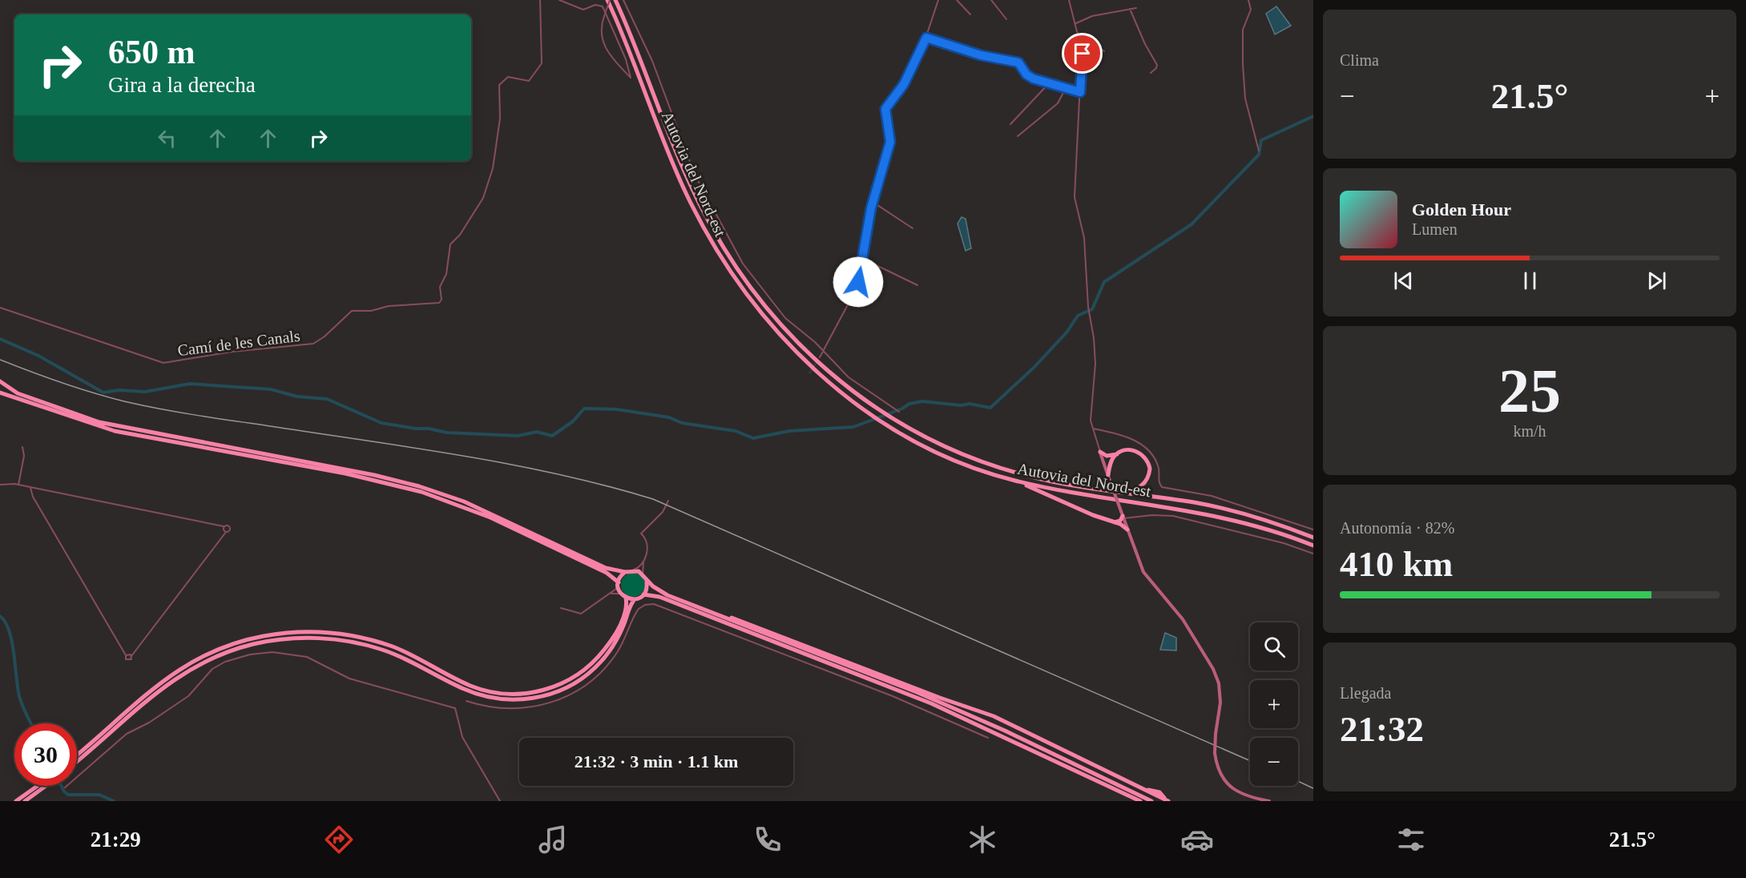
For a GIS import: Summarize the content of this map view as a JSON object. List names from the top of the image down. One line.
{"streets":{"highway":["Autovia del Nord-est"],"street":["Camí de les Canals"]},"page":{"tile":["Clima",["25","km/h"],["Autonomía · 82%","410 km"],["Llegada","21:32"]],"turn":["650 m","Gira a la derecha"],"heat":["−","21.5°","+"],"song":["Golden Hour","Lumen"],"map_buttons":["+","−"],"limit":"30","trip":"21:32 · 3 min · 1.1 km","tabs":["21:29","21.5°"]}}
